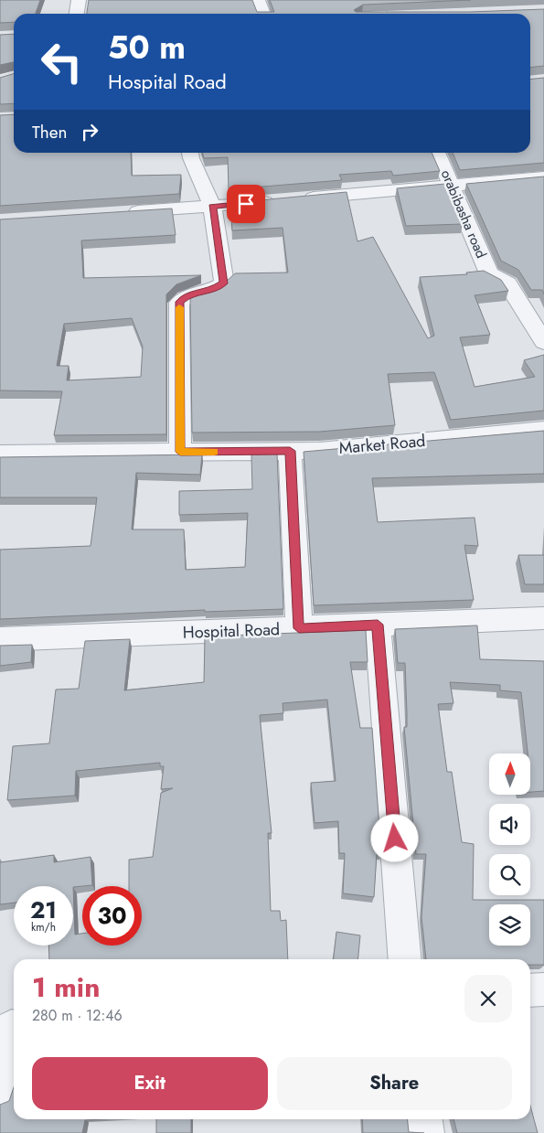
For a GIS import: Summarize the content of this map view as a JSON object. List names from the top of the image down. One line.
{"streets":{"street":["orabibasha road","Market Road","Hospital Road"]},"north":"top","page":{"turn":["50 m","Hospital Road"],"then":"Then","speed":"21 km/h","limit":"30","heading":["1 min","280 m · 12:46"],"buttons":["Exit","Share"]}}
